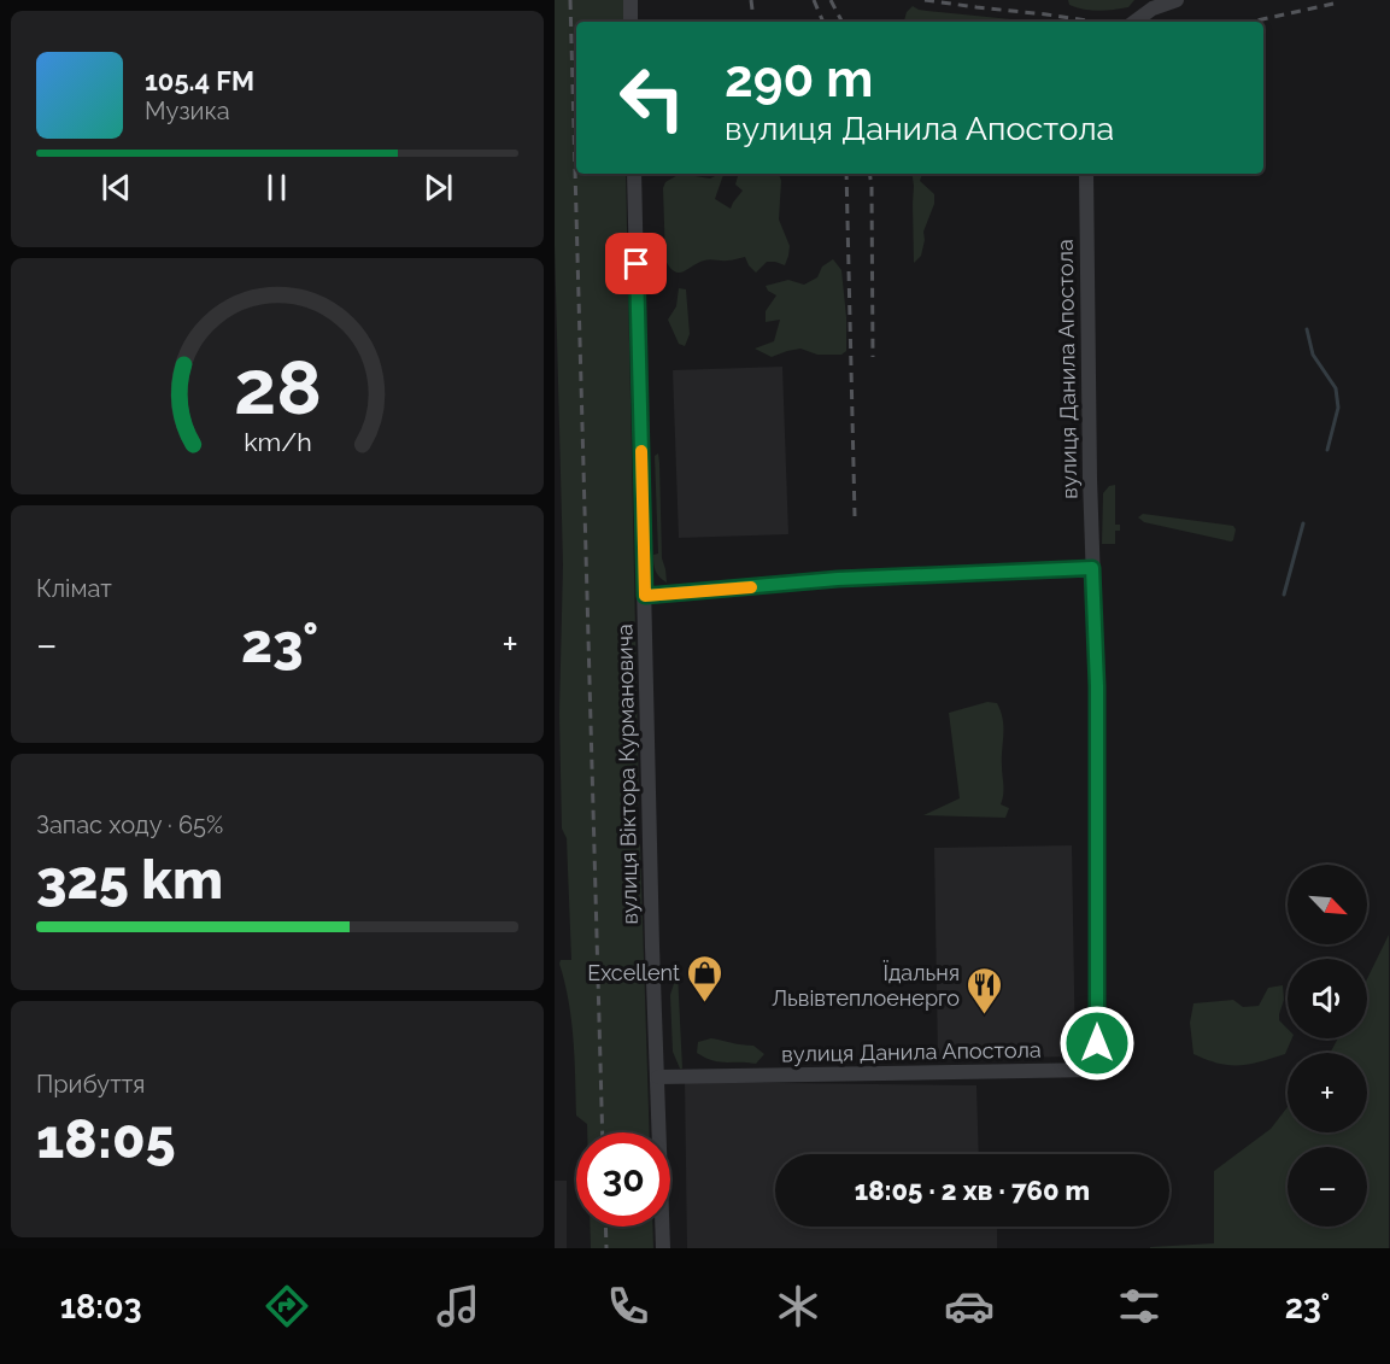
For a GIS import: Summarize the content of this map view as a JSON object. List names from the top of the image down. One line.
{"streets":{"street":["вулиця Данила Апостола","вулиця Віктора Курмановича"]},"crossings":[["вулиця Данила Апостола","вулиця Віктора Курмановича"]],"places":{"shop":["Excellent"],"restaurant":["Їдальня Львівтеплоенерго"]},"north":"bottom right","page":{"turn":["290 m","вулиця Данила Апостола"],"song":["105.4 FM","Музика"],"tile":["Клімат",["Запас ходу · 65%","325 km"],["Прибуття","18:05"]],"heat":["−","23°","+"],"map_buttons":["+","−"],"limit":"30","trip":"18:05 · 2 хв · 760 m","tabs":["18:03","23°"],"gauge":["28","km/h"]}}
